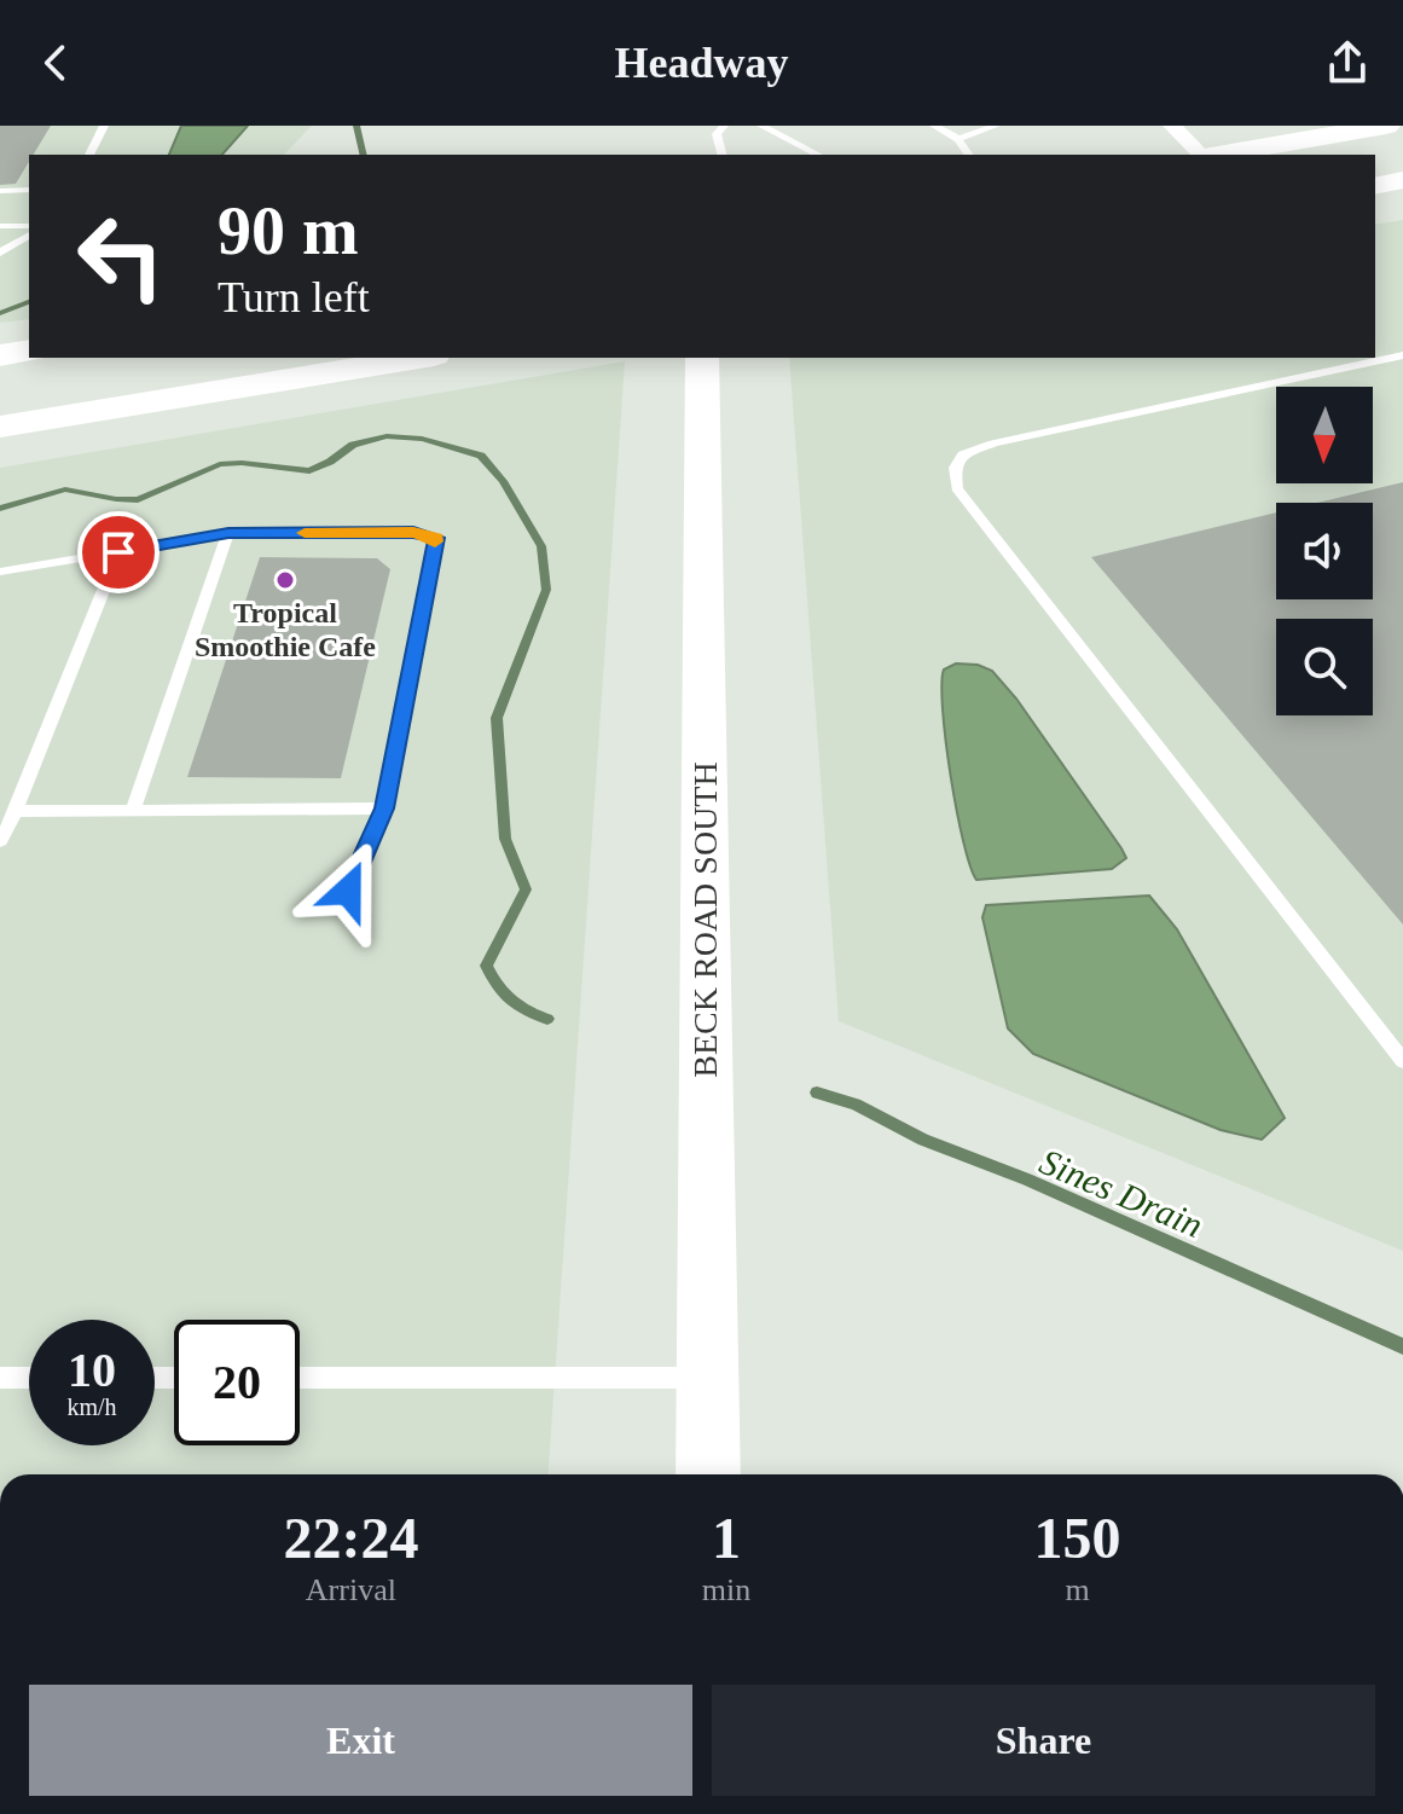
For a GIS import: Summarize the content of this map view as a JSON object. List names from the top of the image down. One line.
{"streets":{"main road":["BECK ROAD SOUTH"]},"water":["Sines Drain"],"places":["Tropical Smoothie Cafe"],"north":"bottom","page":{"header":"Headway","turn":["90 m","Turn left"],"speed":"10 km/h","limit":"20","eta":["22:24","Arrival","1","min","150","m"],"buttons":["Exit","Share"]}}
